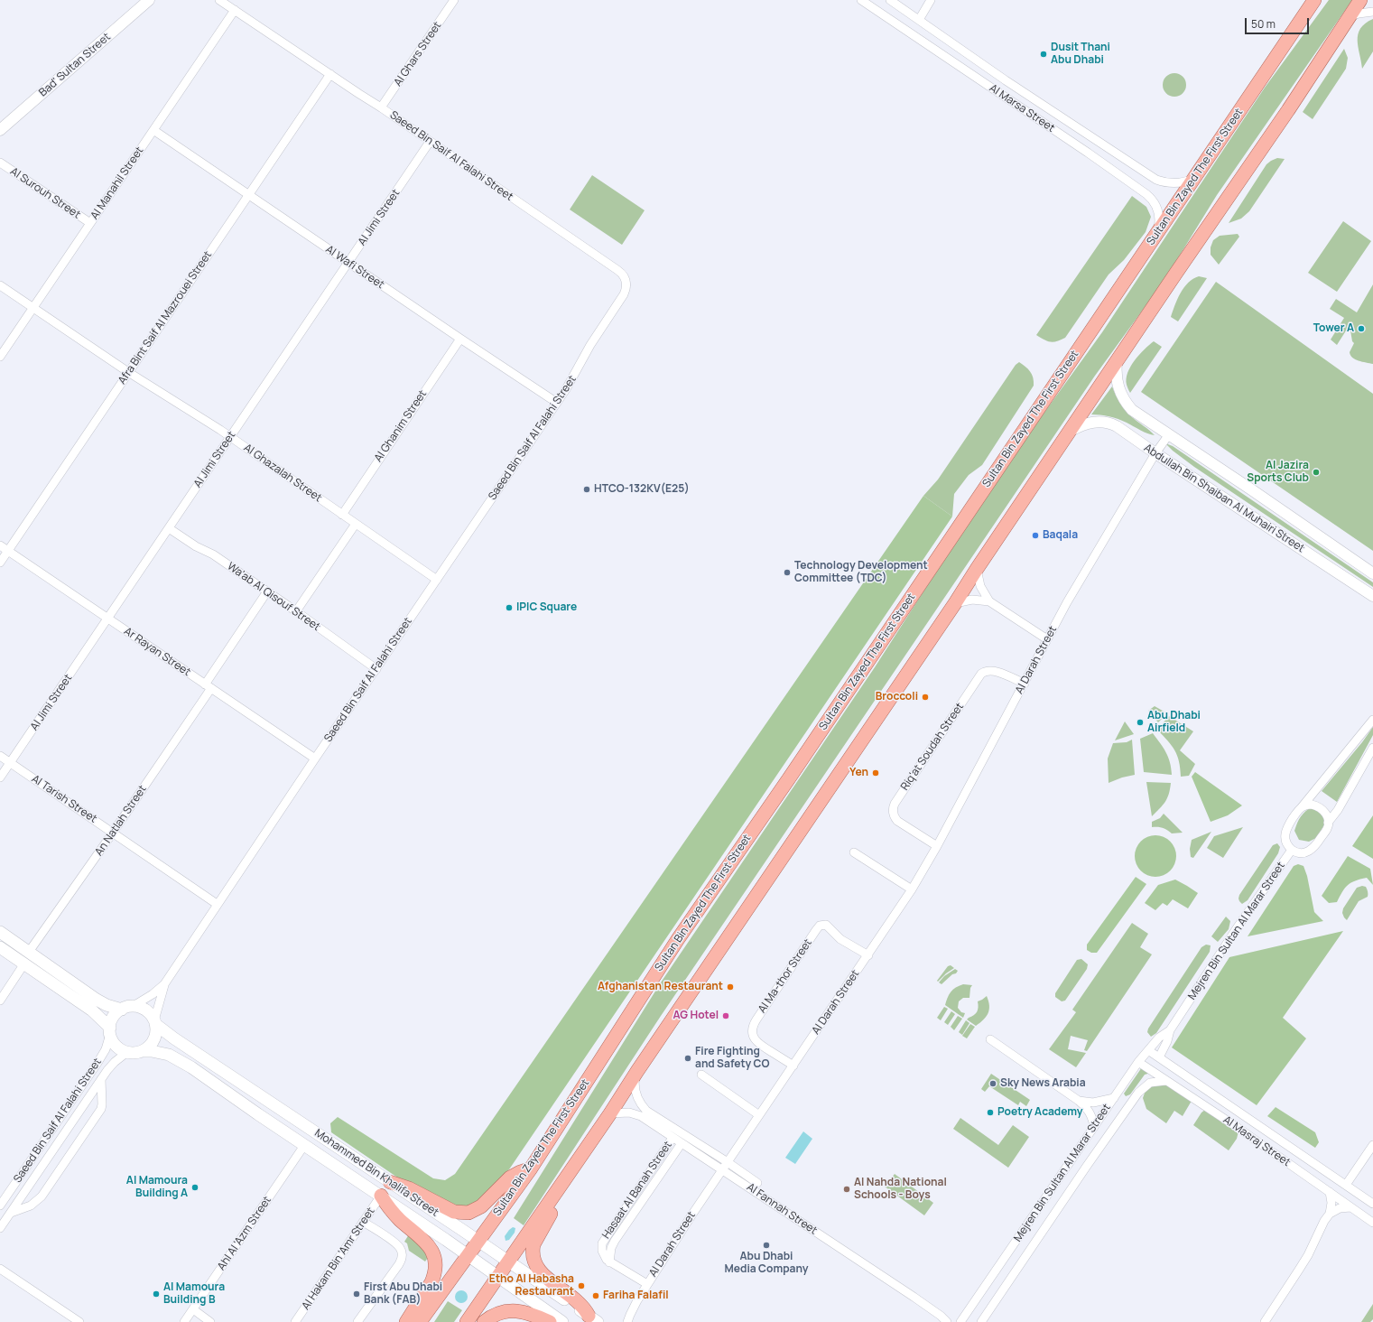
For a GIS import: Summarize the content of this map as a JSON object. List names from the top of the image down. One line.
{"streets":{"main road":["Sultan Bin Zayed The First Street","Mohammed Bin Khalifa Street"],"street":["Al Ghars Street","Bad' Sultan Street","Al Marsa Street","Saeed Bin Saif Al Falahi Street","Al Manahil Street","Al Surouh Street","Al Jimi Street","Al Wafi Street","Afra Bint Saif Al Mazrouei Street","Al Ghanim Street","Al Ghazalah Street","Abdullah Bin Shaiban Al Muhairi Street","Wa'ab Al Qisouf Street","Ar Rayan Street","Al Darah Street","Riq'at Soudah Street","Al Tarish Street","An Natlah Street","Mejren Bin Sultan Al Marar Street","Al Ma-thor Street","Al Masraj Street","Hasaat Al Banah Street","Al Fannah Street","Ahl Al 'Azm Street","Al Hakam Bin 'Amr Street"]},"crossings":[["Al Ghars Street","Saeed Bin Saif Al Falahi Street"],["Al Marsa Street","Sultan Bin Zayed The First Street"],["Saeed Bin Saif Al Falahi Street","Al Manahil Street"],["Saeed Bin Saif Al Falahi Street","Al Jimi Street"],["Saeed Bin Saif Al Falahi Street","Al Wafi Street"],["Saeed Bin Saif Al Falahi Street","Afra Bint Saif Al Mazrouei Street"],["Saeed Bin Saif Al Falahi Street","Al Ghazalah Street"],["Saeed Bin Saif Al Falahi Street","Wa'ab Al Qisouf Street"],["Saeed Bin Saif Al Falahi Street","Ar Rayan Street"],["Saeed Bin Saif Al Falahi Street","Al Tarish Street"],["Saeed Bin Saif Al Falahi Street","Mohammed Bin Khalifa Street"],["Sultan Bin Zayed The First Street","Mohammed Bin Khalifa Street"],["Al Manahil Street","Al Surouh Street"],["Al Manahil Street","Al Wafi Street"],["Al Manahil Street","Al Ghazalah Street"],["Al Jimi Street","Al Wafi Street"],["Al Jimi Street","Al Ghazalah Street"],["Al Jimi Street","Wa'ab Al Qisouf Street"],["Al Jimi Street","Ar Rayan Street"],["Al Jimi Street","Al Tarish Street"],["Al Wafi Street","Afra Bint Saif Al Mazrouei Street"],["Al Wafi Street","Al Ghanim Street"],["Afra Bint Saif Al Mazrouei Street","Al Ghazalah Street"],["Afra Bint Saif Al Mazrouei Street","Ar Rayan Street"],["Al Ghanim Street","Al Ghazalah Street"],["Abdullah Bin Shaiban Al Muhairi Street","Al Darah Street"],["Wa'ab Al Qisouf Street","An Natlah Street"],["Ar Rayan Street","An Natlah Street"],["Al Darah Street","Riq'at Soudah Street"],["Al Darah Street","Al Ma-thor Street"],["Al Darah Street","Al Fannah Street"],["Al Tarish Street","An Natlah Street"],["Mejren Bin Sultan Al Marar Street","Al Masraj Street"],["Mohammed Bin Khalifa Street","Ahl Al 'Azm Street"],["Mohammed Bin Khalifa Street","Al Hakam Bin 'Amr Street"],["Hasaat Al Banah Street","Al Fannah Street"]],"places":["Dusit Thani Abu Dhabi","Tower A","Al Jazira Sports Club","HTCO-132KV(E25)","Baqala","Technology Development Committee (TDC)","IPIC Square","Broccoli","Abu Dhabi Airfield","Yen","Afghanistan Restaurant","AG Hotel","Fire Fighting and Safety CO","Sky News Arabia","Poetry Academy","Al Mamoura Building A","Al Nahda National Schools - Boys","Abu Dhabi Media Company","Etho Al Habasha Restaurant","Al Mamoura Building B","First Abu Dhabi Bank (FAB)","Fariha Falafil"],"scale_bar":"50 m"}
